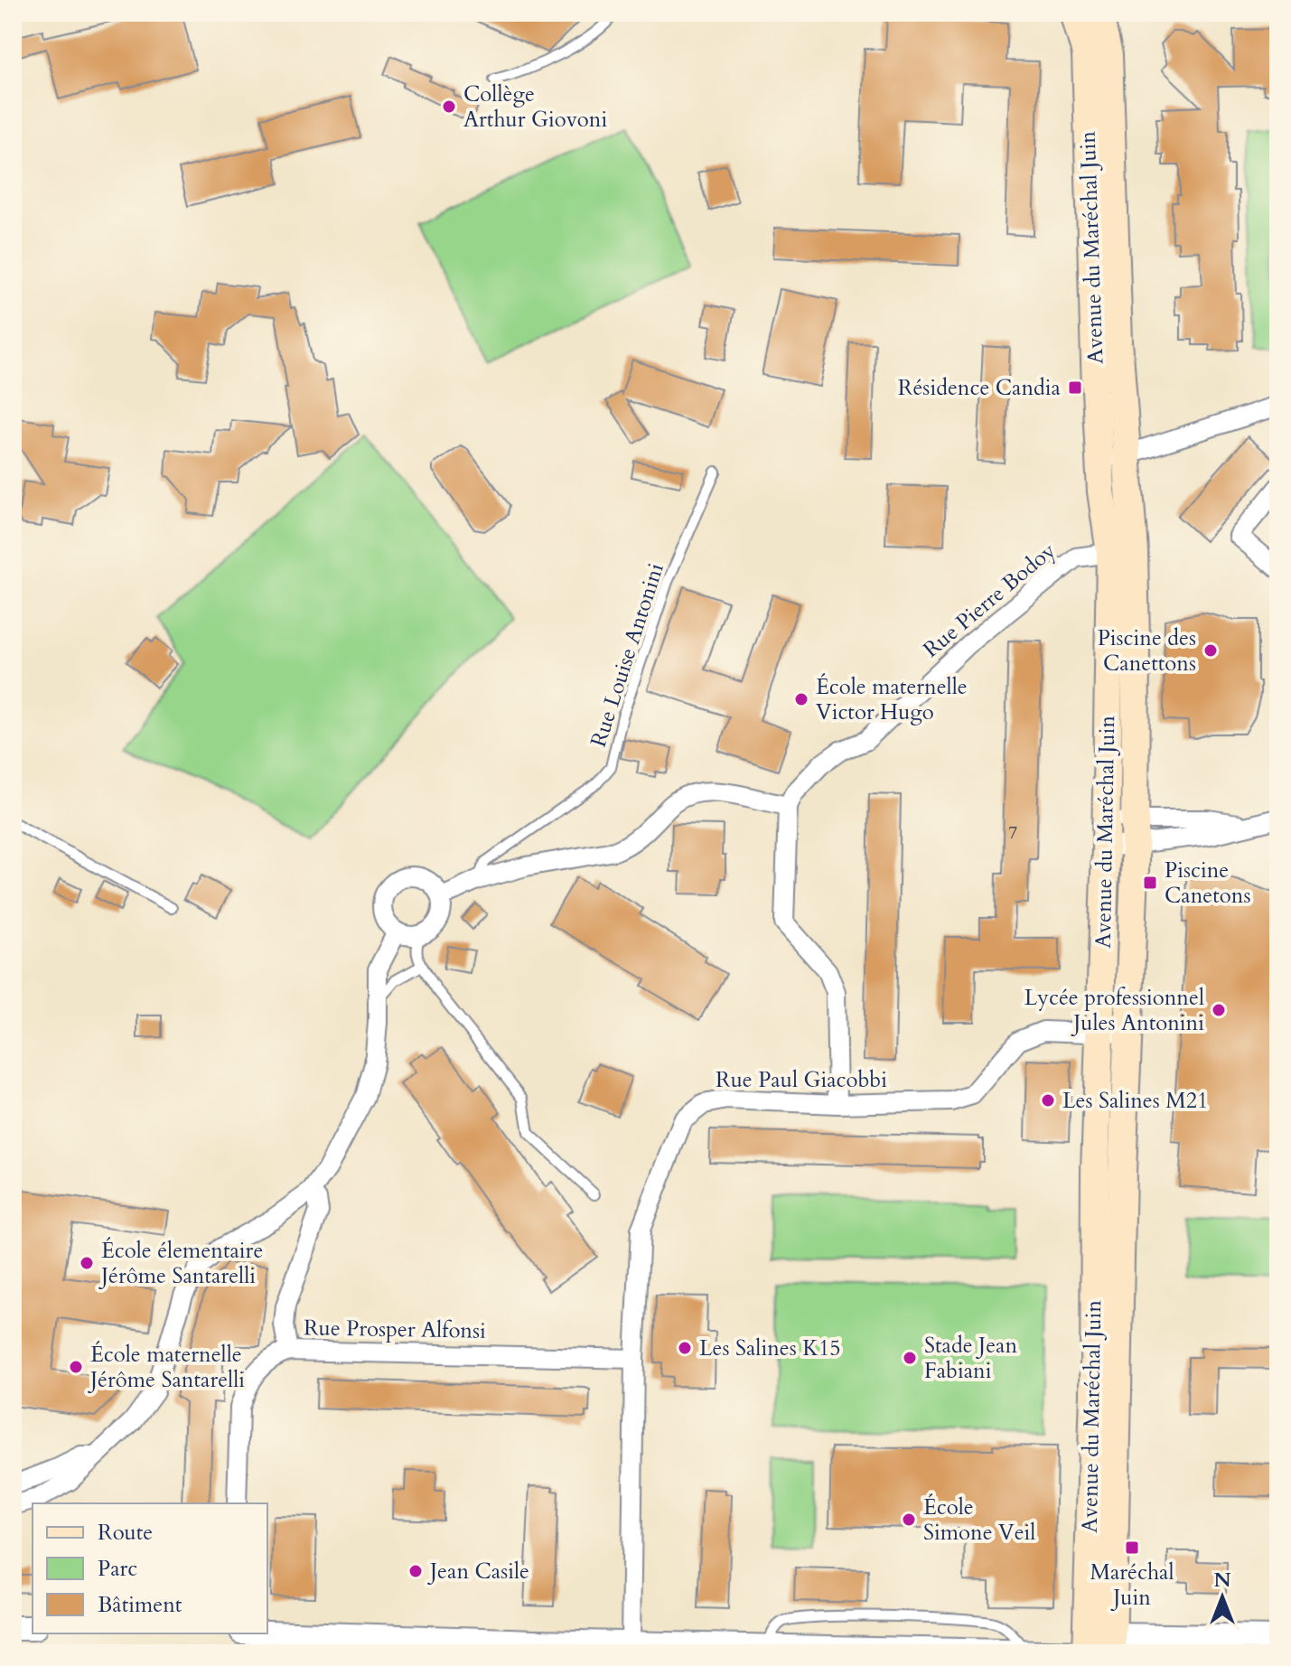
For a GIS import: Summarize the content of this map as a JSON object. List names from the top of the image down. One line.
{"streets":{"main road":["Avenue du Maréchal Juin"],"street":["Rue Pierre Bodoy","Rue Paul Giacobbi","Rue Prosper Alfonsi"],"lane":["Rue Louise Antonini"]},"crossings":[["Avenue du Maréchal Juin","Rue Pierre Bodoy"],["Avenue du Maréchal Juin","Rue Paul Giacobbi"],["Rue Paul Giacobbi","Rue Prosper Alfonsi"]],"places":{"other":["Collège Arthur Giovoni","Piscine des Canettons","École maternelle Victor Hugo","Lycée professionnel Jules Antonini","Les Salines M21","École élementaire Jérôme Santarelli","Les Salines K15","Stade Jean Fabiani","École maternelle Jérôme Santarelli","École Simone Veil","Jean Casile"],"transit":["Résidence Candia","Piscine Canetons","Maréchal Juin"]},"house_numbers":["7"],"legend":["Route","Parc","Bâtiment"],"north":"top"}
